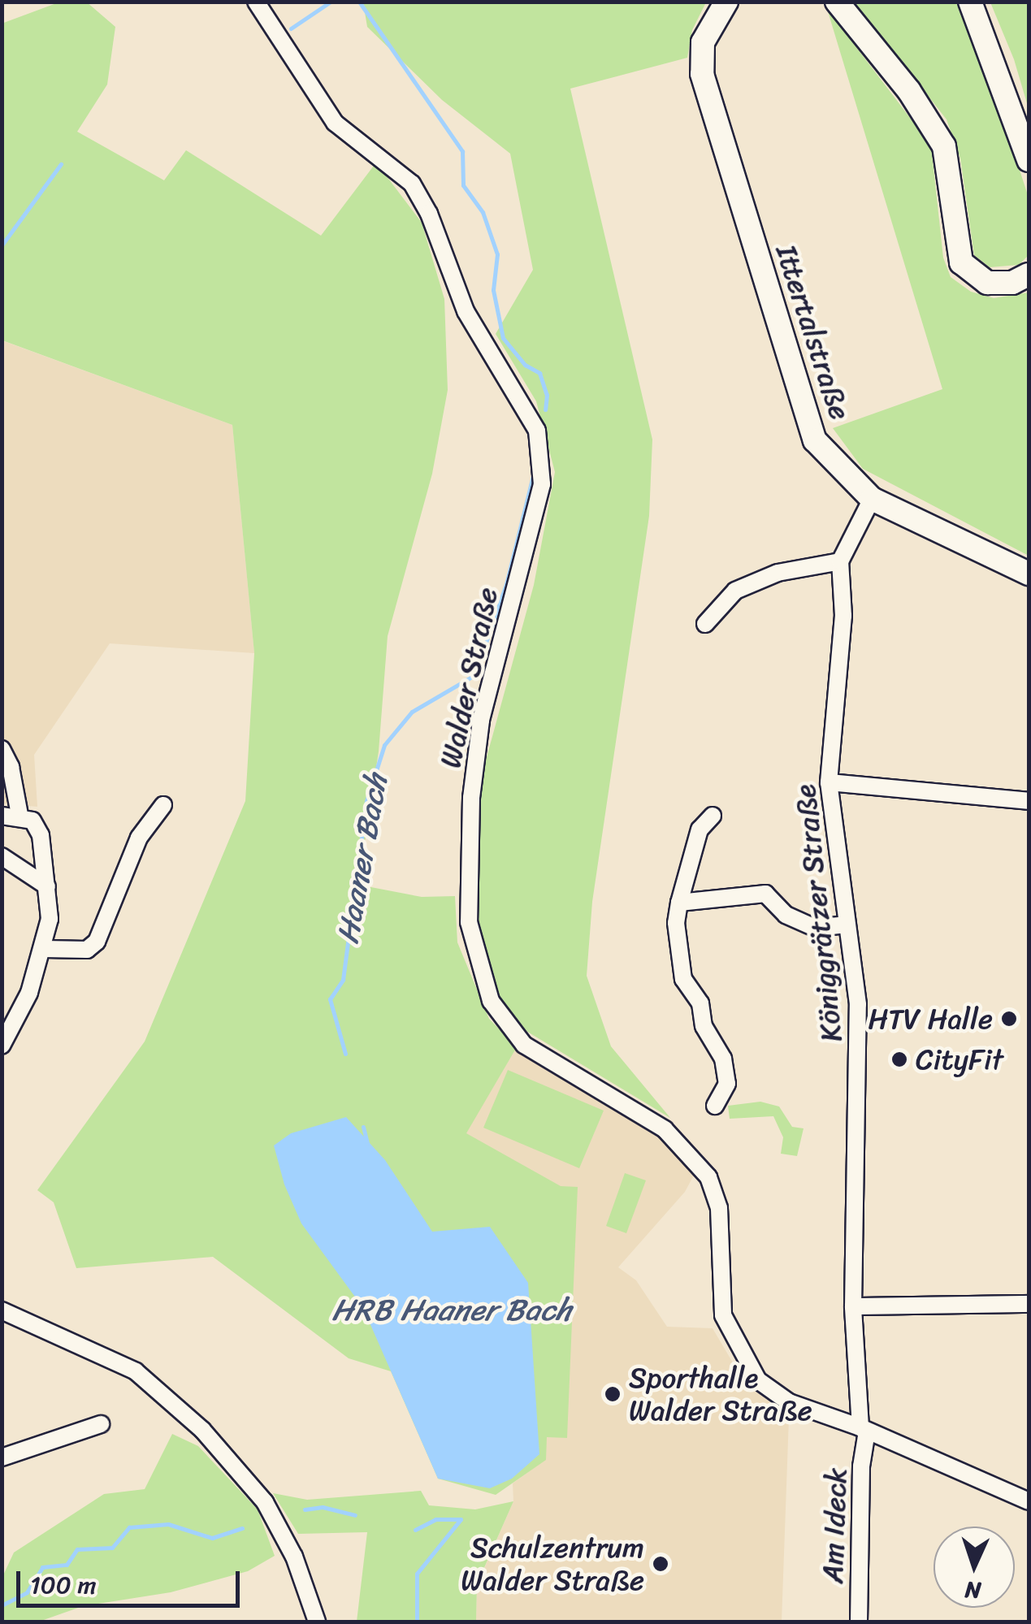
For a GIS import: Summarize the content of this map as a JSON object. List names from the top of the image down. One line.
{"streets":{"main road":["Ittertalstraße"],"street":["Walder Straße","Königgrätzer Straße","Am Ideck"]},"crossings":[["Walder Straße","Königgrätzer Straße"],["Walder Straße","Am Ideck"],["Königgrätzer Straße","Am Ideck"]],"water":["Haaner Bach","HRB Haaner Bach"],"places":["HTV Halle","CityFit","Sporthalle Walder Straße","Schulzentrum Walder Straße"],"scale_bar":"100 m","north":"bottom"}
